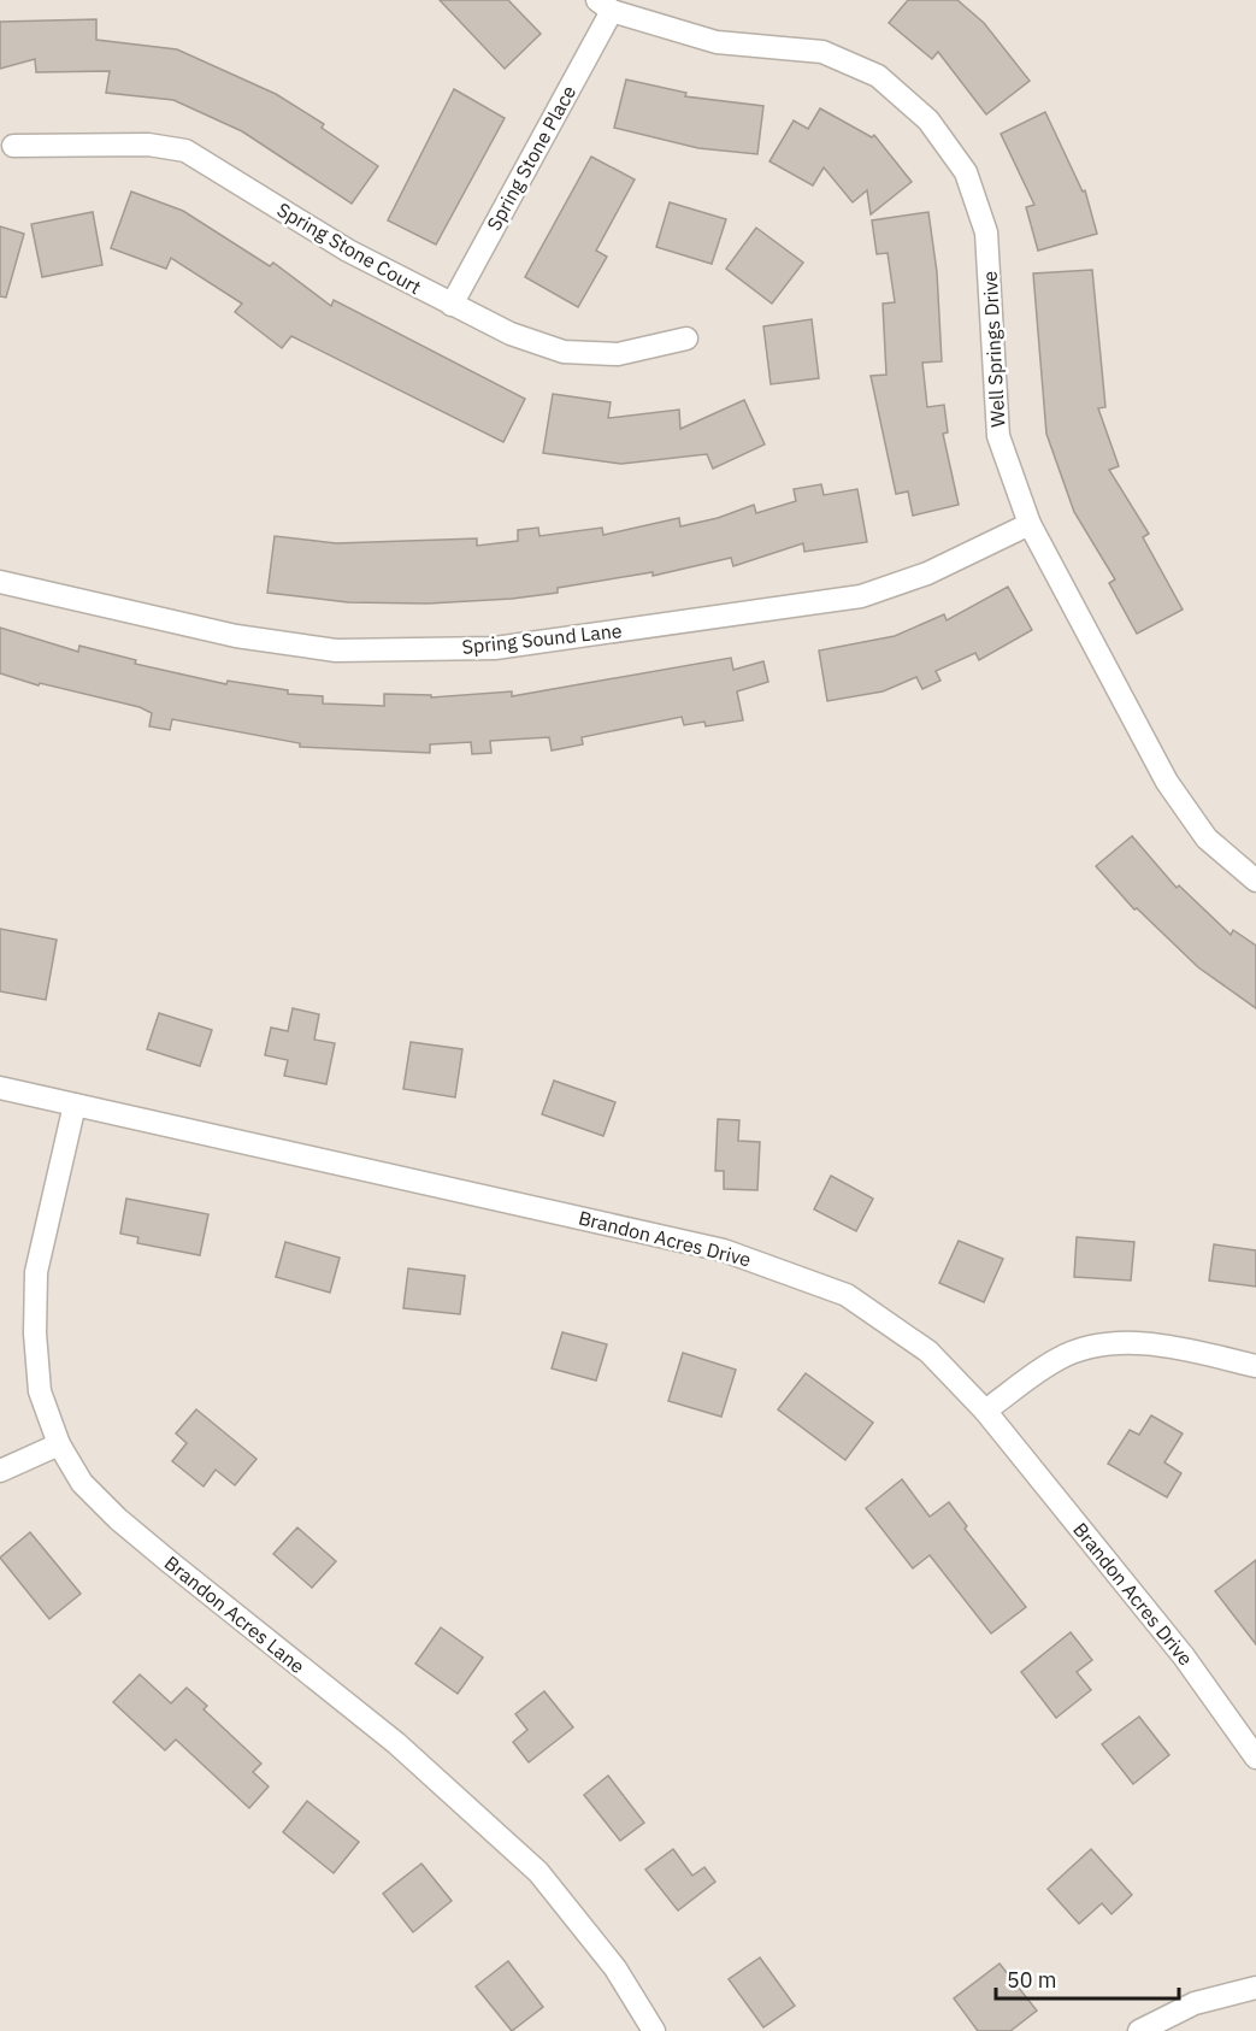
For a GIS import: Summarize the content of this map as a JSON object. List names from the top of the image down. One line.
{"streets":{"street":["Spring Stone Place","Spring Stone Court","Well Springs Drive","Spring Sound Lane","Brandon Acres Drive","Brandon Acres Lane"]},"crossings":[["Spring Stone Place","Spring Stone Court"],["Spring Stone Place","Well Springs Drive"],["Well Springs Drive","Spring Sound Lane"],["Brandon Acres Drive","Brandon Acres Lane"]],"scale_bar":"50 m"}
